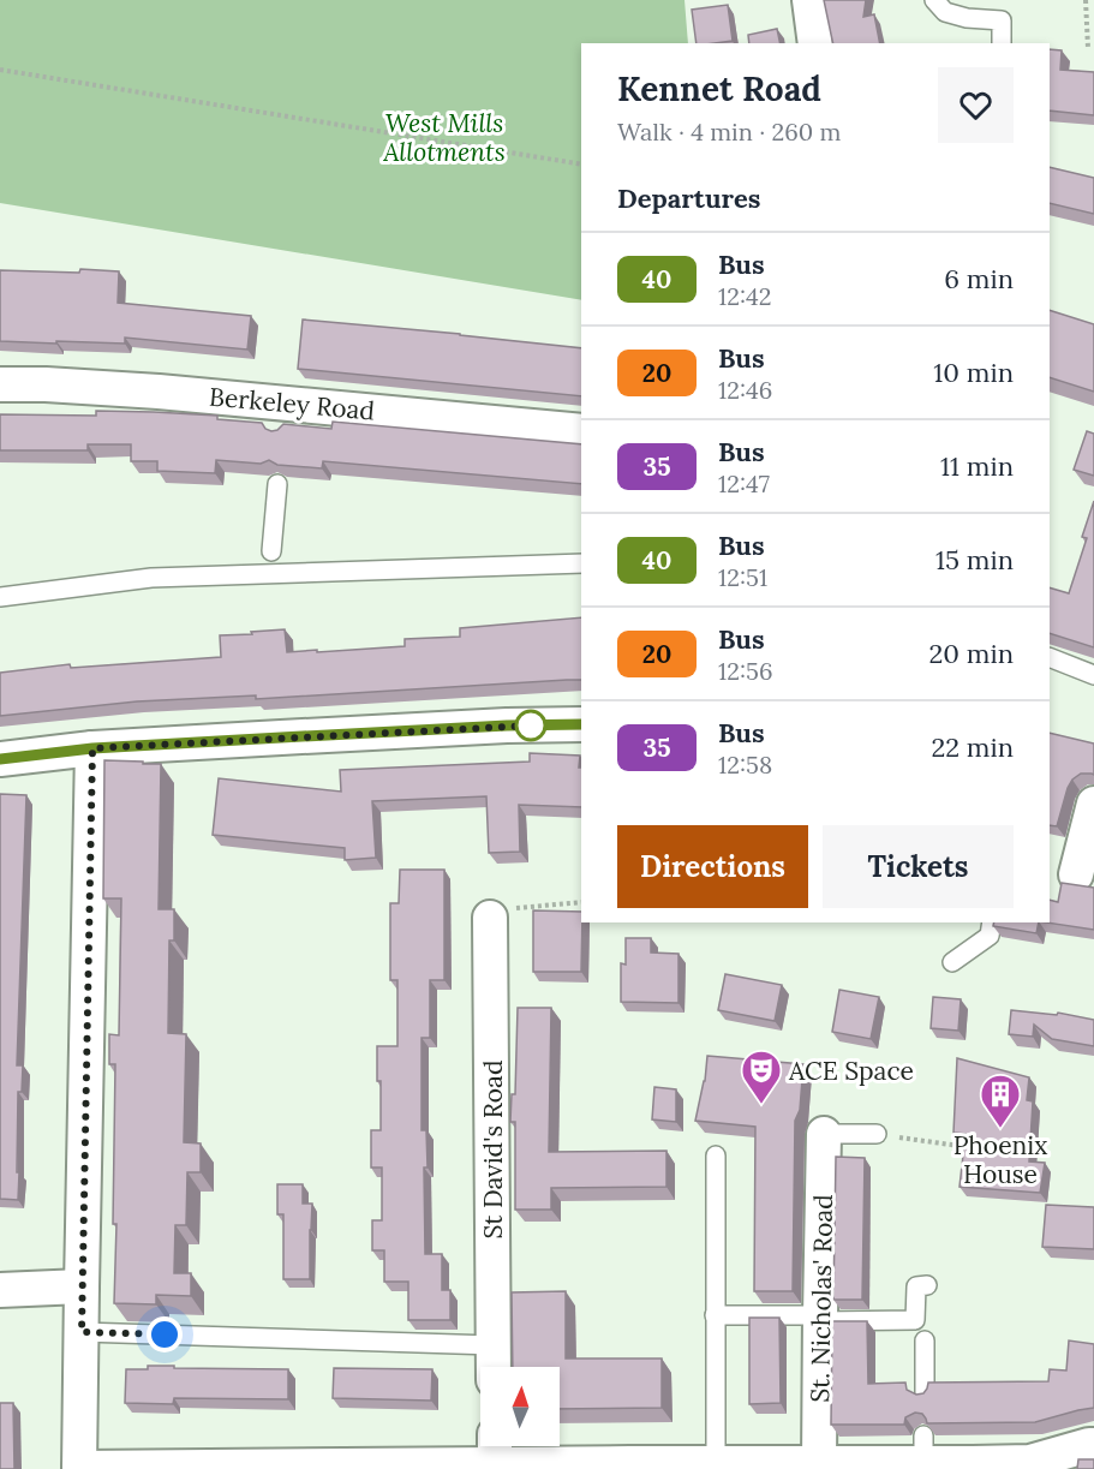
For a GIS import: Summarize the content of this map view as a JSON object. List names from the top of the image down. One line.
{"streets":{"street":["Berkeley Road","St David's Road","St. Nicholas' Road"]},"parks":["West Mills Allotments"],"places":{"theatre":["ACE Space"],"building":["Phoenix House"]},"lines":["bus line 40"],"north":"top","page":{"heading":[["Kennet Road","Walk · 4 min · 260 m"],"Departures"],"list":[{"mark":"40","name":"Bus","note":"12:42","value":"6 min"},{"mark":"20","name":"Bus","note":"12:46","value":"10 min"},{"mark":"35","name":"Bus","note":"12:47","value":"11 min"},{"mark":"40","name":"Bus","note":"12:51","value":"15 min"},{"mark":"20","name":"Bus","note":"12:56","value":"20 min"},{"mark":"35","name":"Bus","note":"12:58","value":"22 min"}],"buttons":["Directions","Tickets"]}}
